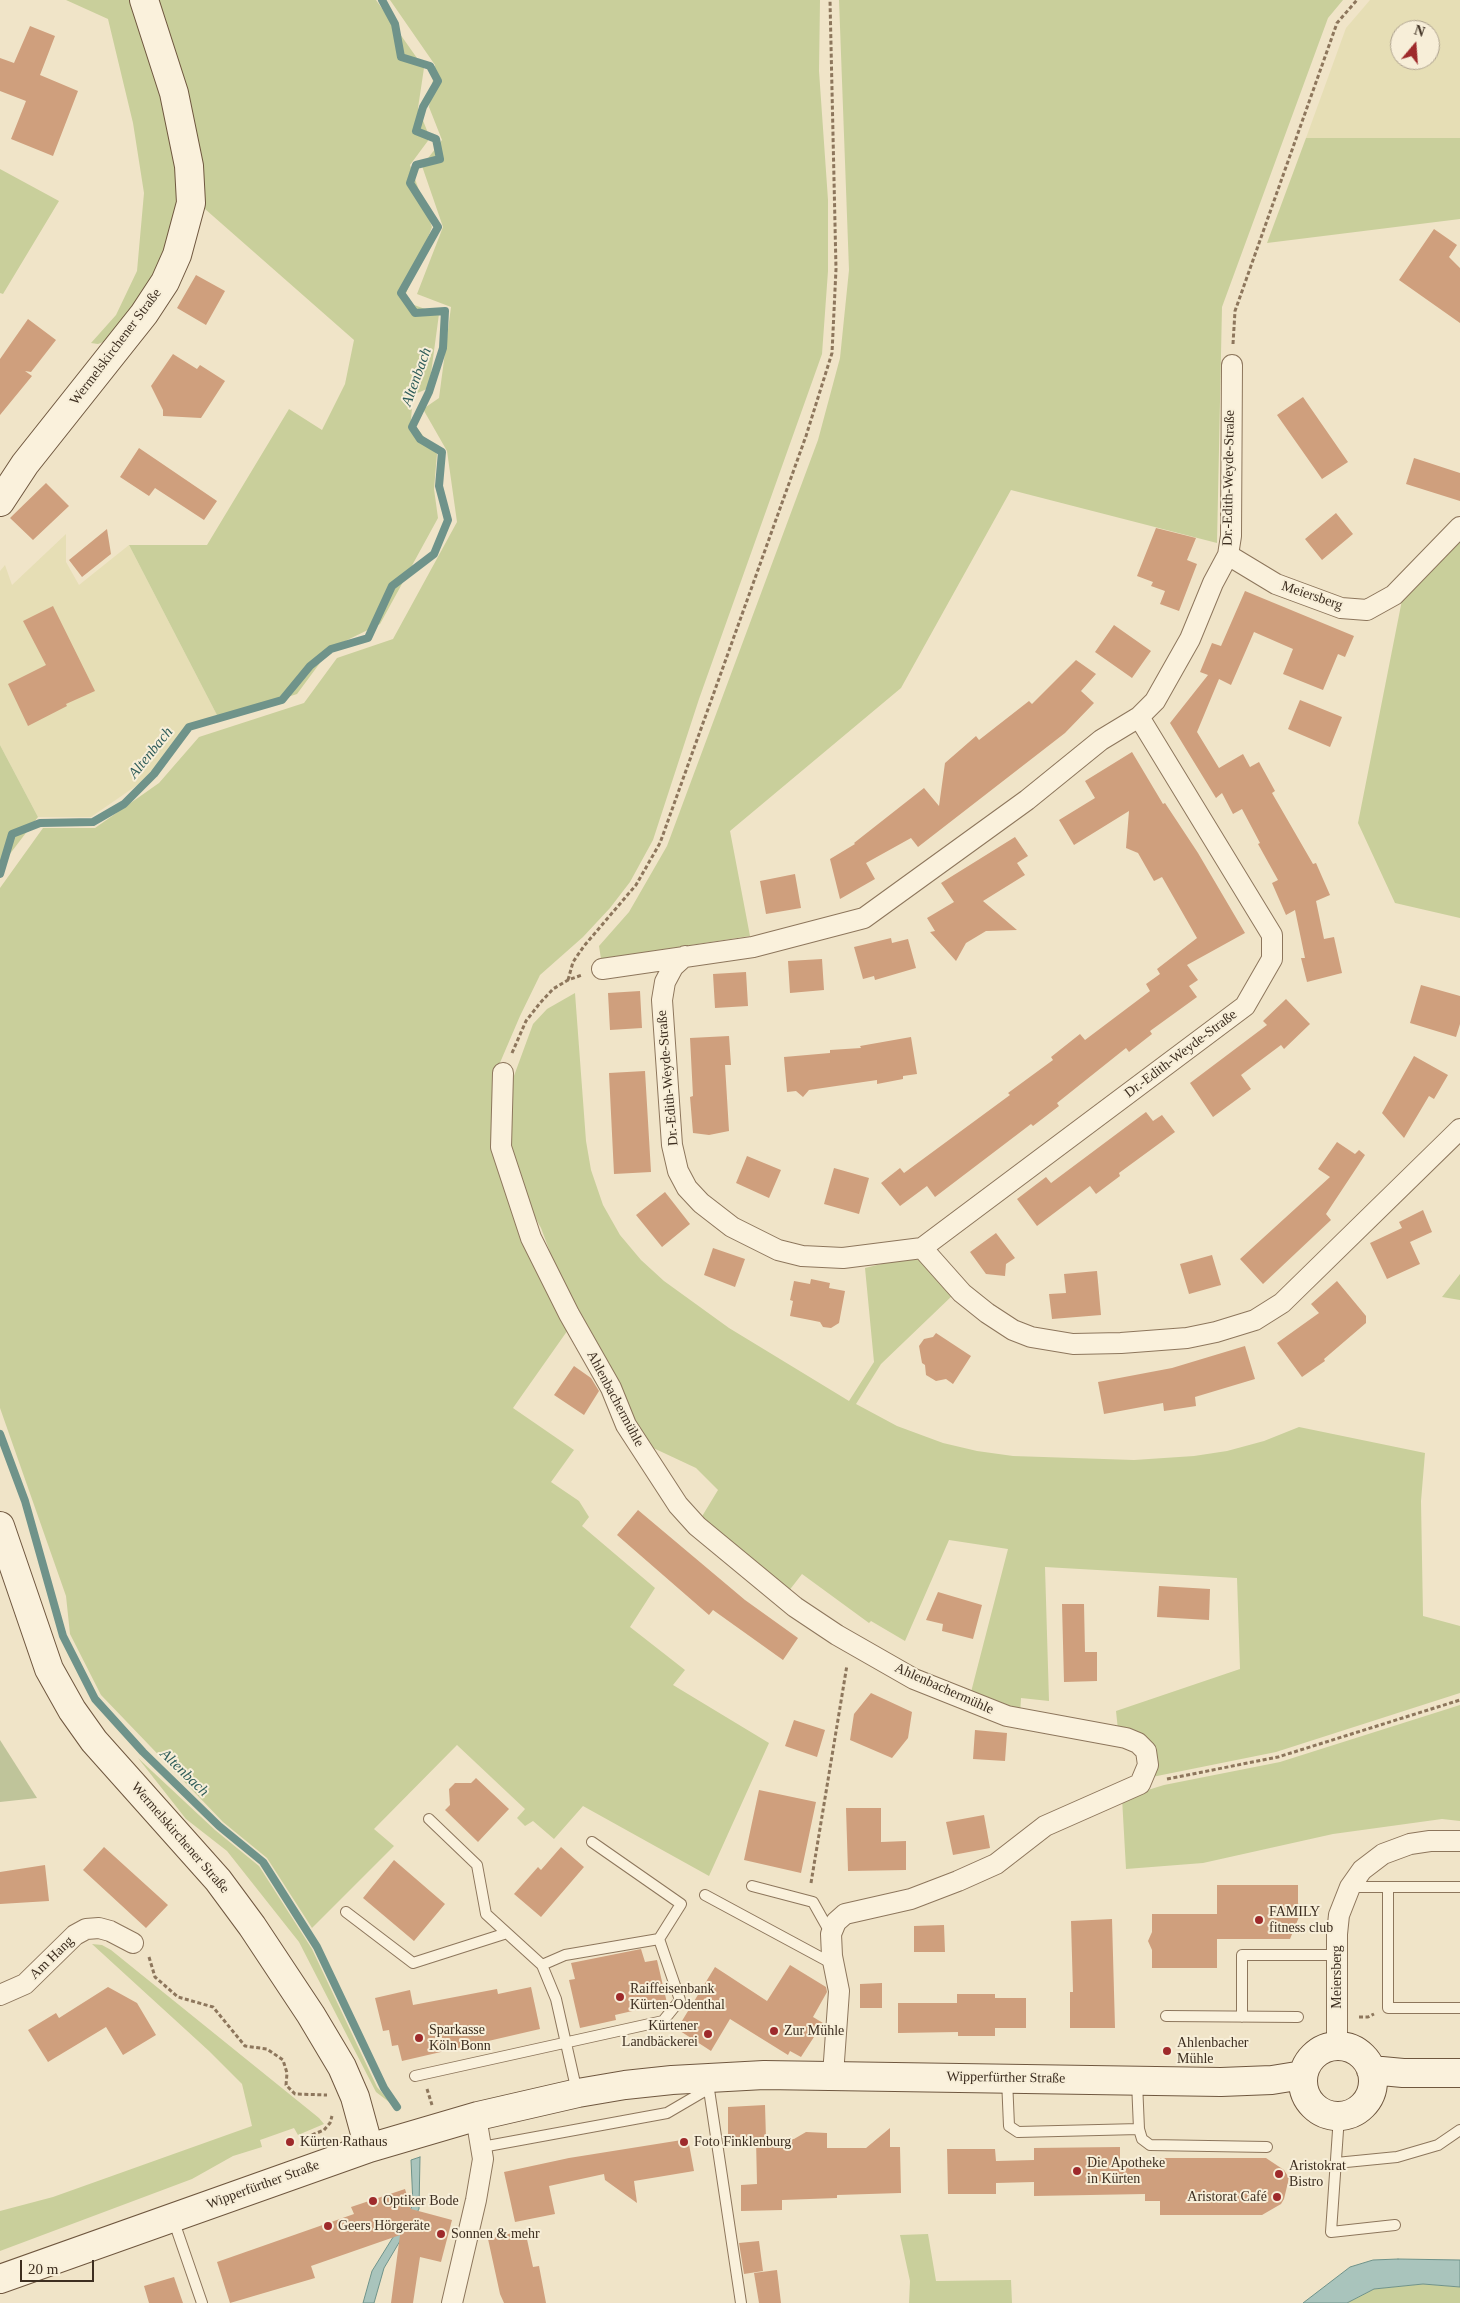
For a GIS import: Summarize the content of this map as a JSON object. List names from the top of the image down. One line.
{"streets":{"main road":["Wermelskirchener Straße","Wipperfürther Straße"],"street":["Dr.-Edith-Weyde-Straße","Meiersberg","Ahlenbachermühle","Am Hang"]},"crossings":[["Wermelskirchener Straße","Wipperfürther Straße"],["Dr.-Edith-Weyde-Straße","Meiersberg"],["Meiersberg","Wipperfürther Straße"]],"water":["Altenbach"],"places":["FAMILY fitness club","Raiffeisenbank Kürten-Odenthal","Zur Mühle","Kürtener Landbäckerei","Sparkasse Köln Bonn","Ahlenbacher Mühle","Kürten Rathaus","Foto Finklenburg","Die Apotheke in Kürten","Aristokrat Bistro","Aristorat Café","Optiker Bode","Geers Hörgeräte","Sonnen & mehr"],"scale_bar":"20 m","north":"top"}
